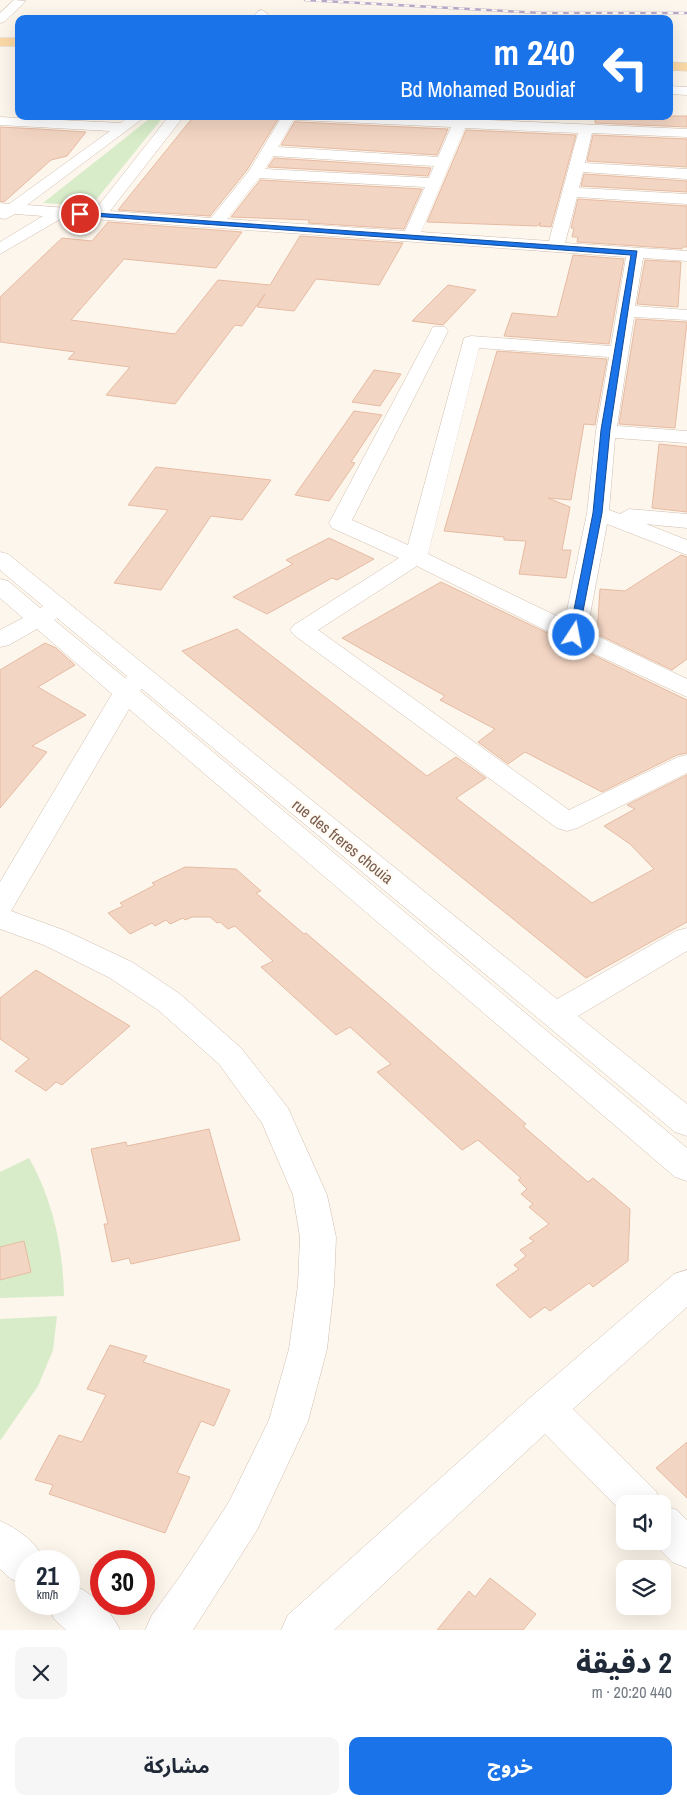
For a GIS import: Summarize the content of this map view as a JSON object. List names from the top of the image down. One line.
{"streets":{"street":["rue des freres chouia"]},"page":{"turn":["240 m","Bd Mohamed Boudiaf"],"speed":"21 km/h","limit":"30","heading":["2 دقيقة","440 m · 20:20"],"buttons":["خروج","مشاركة"]}}
